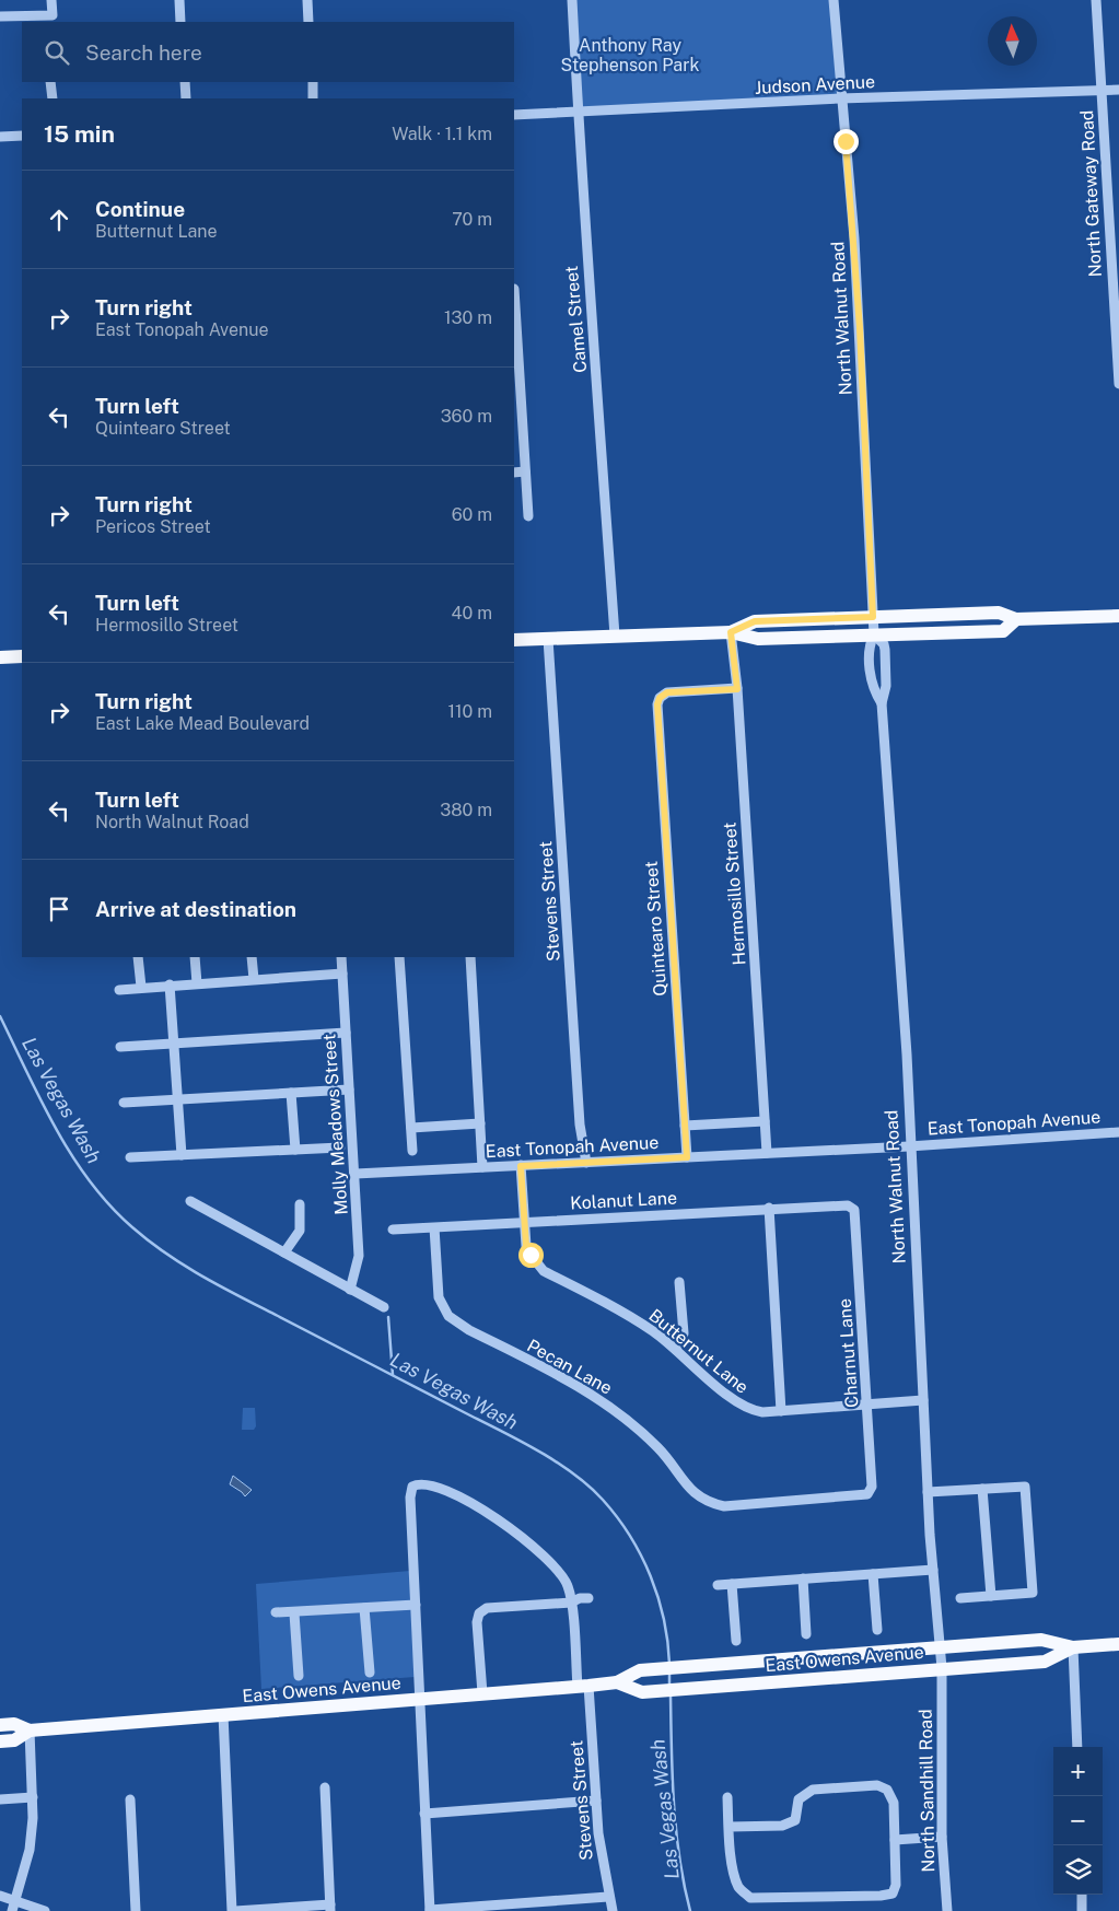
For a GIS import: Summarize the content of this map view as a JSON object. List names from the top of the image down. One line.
{"streets":{"main road":["East Owens Avenue"],"street":["Judson Avenue","North Gateway Road","North Walnut Road","Camel Street","Hermosillo Street","Stevens Street","Quintearo Street","East Tonopah Avenue","Molly Meadows Street","Kolanut Lane","Butternut Lane","Charnut Lane","Pecan Lane","North Sandhill Road"]},"crossings":[["Judson Avenue","North Gateway Road"],["Judson Avenue","North Walnut Road"],["Judson Avenue","Camel Street"],["North Walnut Road","East Tonopah Avenue"],["North Walnut Road","Butternut Lane"],["North Walnut Road","East Owens Avenue"],["North Walnut Road","North Sandhill Road"],["Hermosillo Street","Quintearo Street"],["Hermosillo Street","East Tonopah Avenue"],["Stevens Street","East Tonopah Avenue"],["Stevens Street","East Owens Avenue"],["Quintearo Street","East Tonopah Avenue"],["East Tonopah Avenue","Molly Meadows Street"],["East Tonopah Avenue","Butternut Lane"],["Kolanut Lane","Butternut Lane"],["Kolanut Lane","Charnut Lane"],["Kolanut Lane","Pecan Lane"],["Butternut Lane","Charnut Lane"],["Charnut Lane","Pecan Lane"],["East Owens Avenue","North Sandhill Road"]],"water":["Las Vegas Wash"],"parks":["Anthony Ray Stephenson Park"],"north":"top","page":{"search":"Search here","heading":["15 min","Walk · 1.1 km"],"list":[["Continue","Butternut Lane","70 m"],["Turn right","East Tonopah Avenue","130 m"],["Turn left","Quintearo Street","360 m"],["Turn right","Pericos Street","60 m"],["Turn left","Hermosillo Street","40 m"],["Turn right","East Lake Mead Boulevard","110 m"],["Turn left","North Walnut Road","380 m"],"Arrive at destination"],"map_buttons":["+","−"]}}
